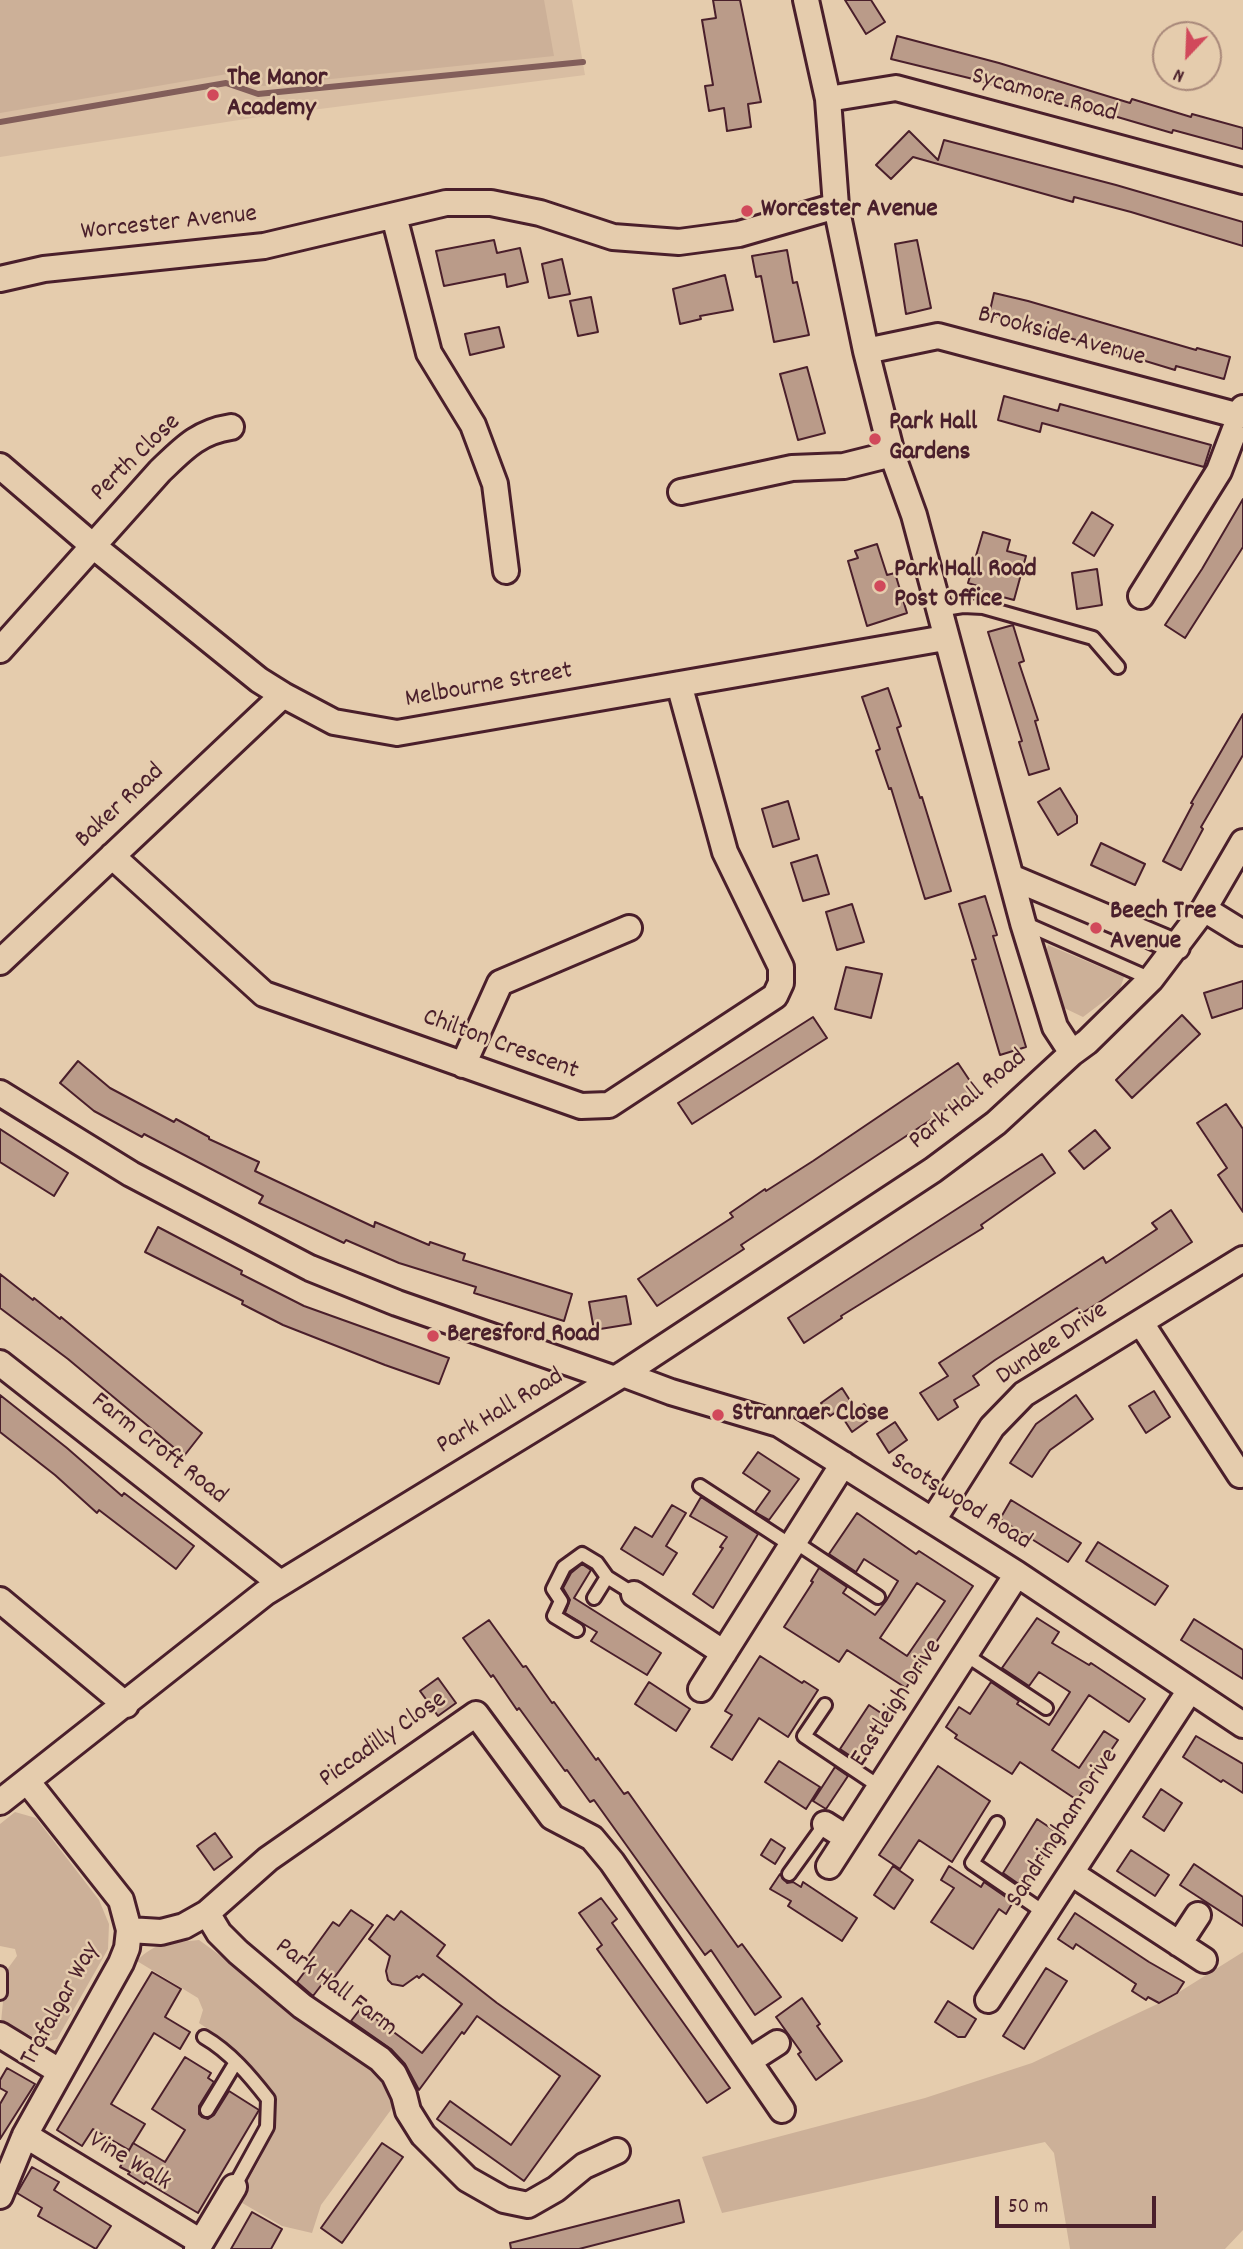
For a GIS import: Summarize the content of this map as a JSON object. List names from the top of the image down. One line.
{"streets":{"street":["Sycamore Road","Worcester Avenue","Brookside Avenue","Perth Close","Melbourne Street","Baker Road","Chilton Crescent","Park Hall Road","Dundee Drive","Farm Croft Road","Scotswood Road","Eastleigh Drive","Piccadilly Close","Sandringham Drive","Park Hall Farm","Trafalgar Way","Vine Walk"]},"crossings":[["Perth Close","Melbourne Street"],["Melbourne Street","Baker Road"],["Melbourne Street","Chilton Crescent"],["Baker Road","Chilton Crescent"],["Park Hall Road","Farm Croft Road"],["Park Hall Road","Scotswood Road"],["Park Hall Road","Trafalgar Way"],["Dundee Drive","Scotswood Road"],["Scotswood Road","Eastleigh Drive"],["Scotswood Road","Sandringham Drive"],["Piccadilly Close","Park Hall Farm"],["Piccadilly Close","Trafalgar Way"],["Trafalgar Way","Vine Walk"]],"places":["The Manor Academy","Worcester Avenue","Park Hall Gardens","Park Hall Road Post Office","Beech Tree Avenue","Beresford Road","Stranraer Close"],"scale_bar":"50 m","north":"bottom left"}
